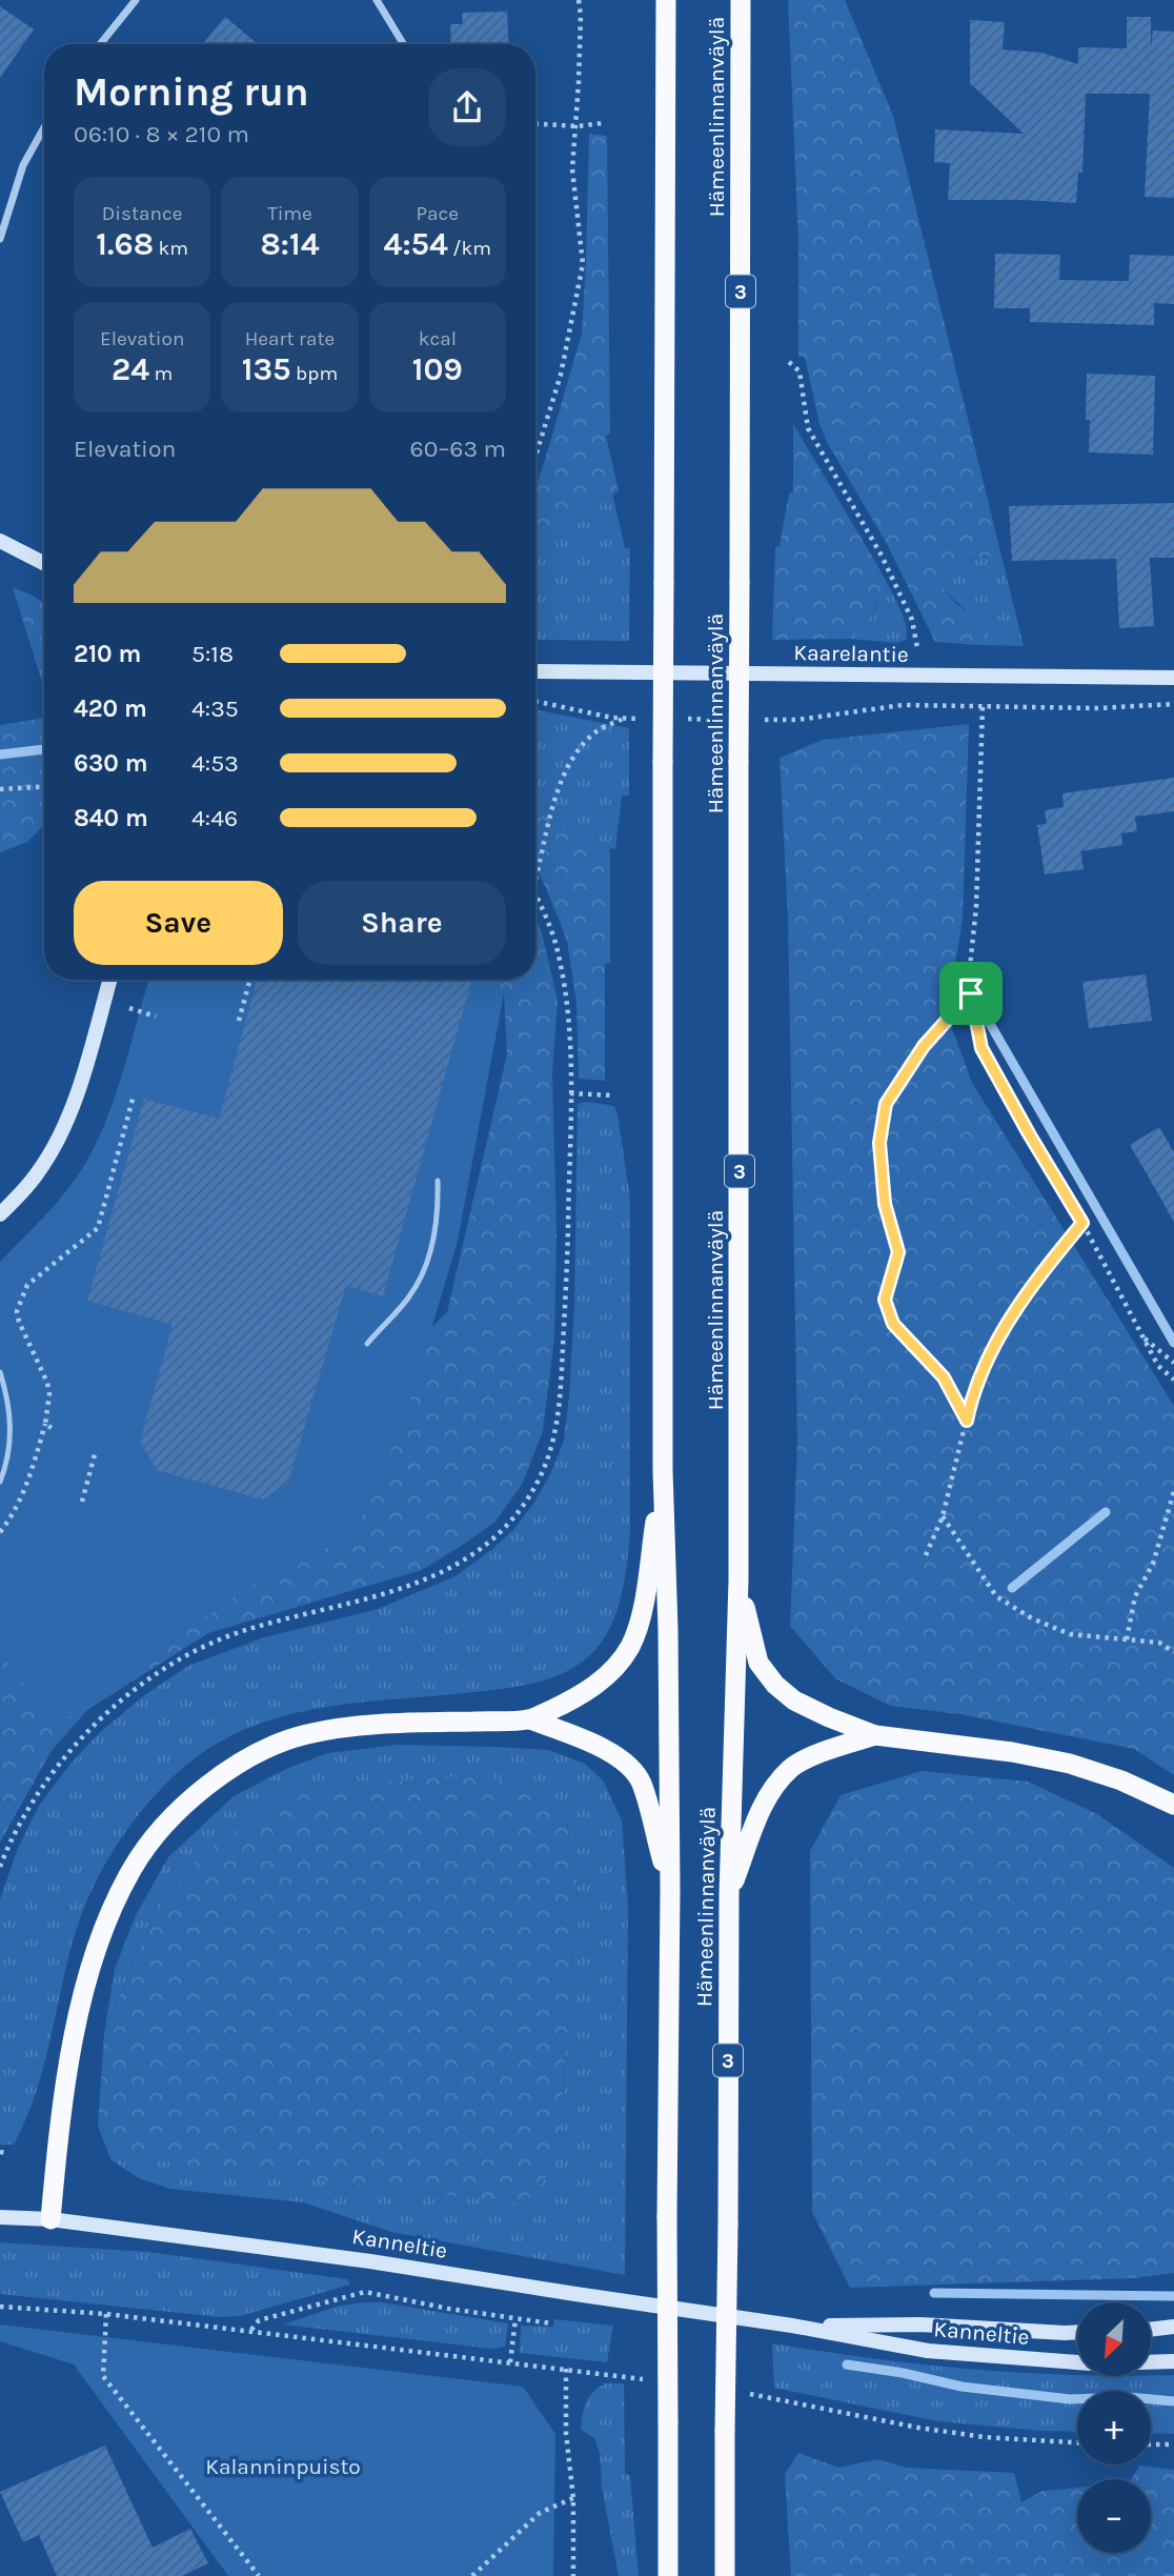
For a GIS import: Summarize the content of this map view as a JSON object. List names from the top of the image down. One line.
{"streets":{"highway":["Hämeenlinnanväylä","3"],"main road":["Kaarelantie","Kanneltie"]},"parks":["Kalanninpuisto"],"north":"bottom left","page":{"heading":["Morning run","06:10 · 8 × 210 m"],"stats":[["Distance","1.68 km"],["Time","8:14"],["Pace","4:54 /km"],["Elevation","24 m"],["Heart rate","135 bpm"],["kcal","109"]],"chart":["Elevation","60–63 m"],"list":[{"name":"210 m","note":"5:18"},{"name":"420 m","note":"4:35"},{"name":"630 m","note":"4:53"},{"name":"840 m","note":"4:46"}],"buttons":["Save","Share"],"map_buttons":["+","−"]}}
